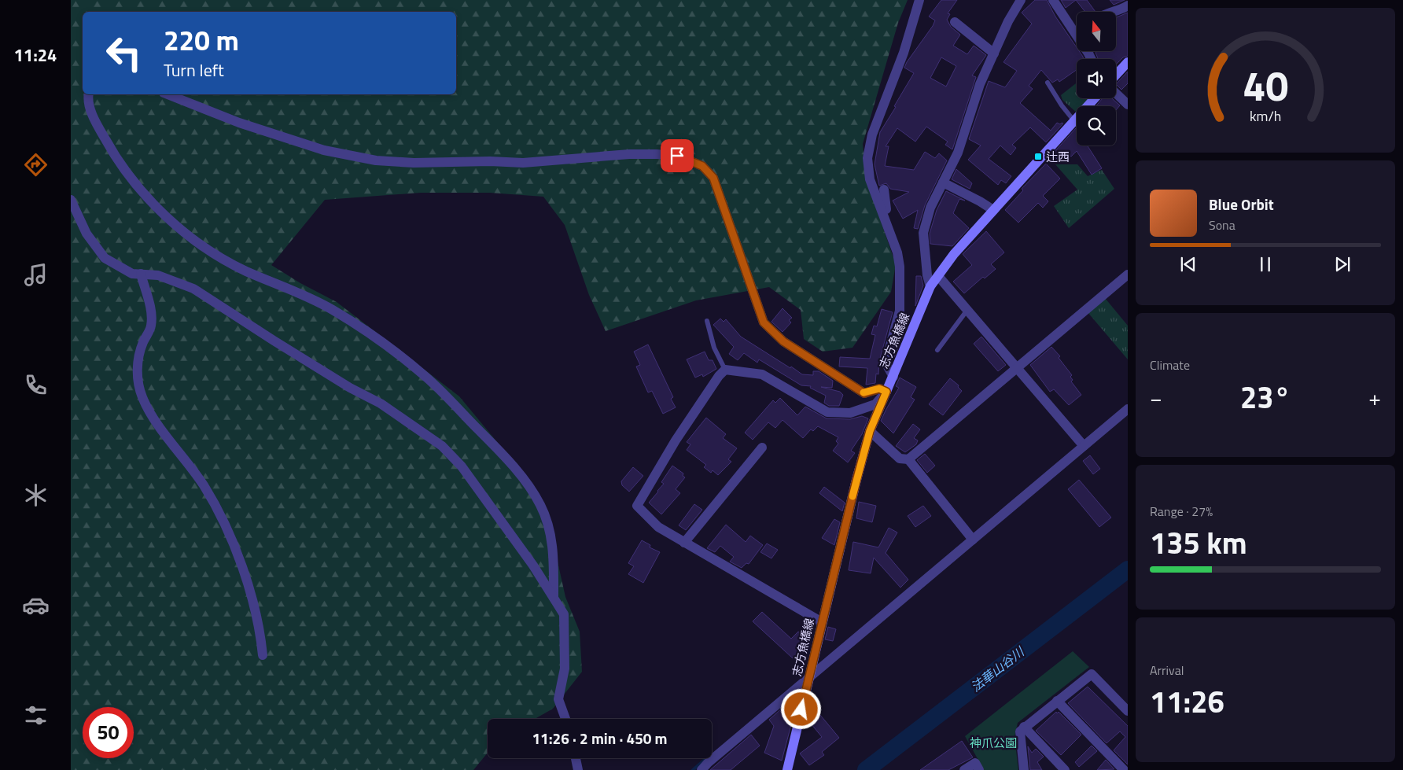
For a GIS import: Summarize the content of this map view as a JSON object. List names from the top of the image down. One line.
{"streets":{"main road":["志方魚橋線"]},"water":["法華山谷川"],"parks":["神爪公園"],"places":{"transit":["辻西"]},"north":"top","page":{"tabs":"11:24","turn":["220 m","Turn left"],"song":["Blue Orbit","Sona"],"tile":["Climate",["Range · 27%","135 km"],["Arrival","11:26"]],"heat":["−","23°","+"],"limit":"50","trip":"11:26 · 2 min · 450 m","gauge":["40","km/h"]}}
